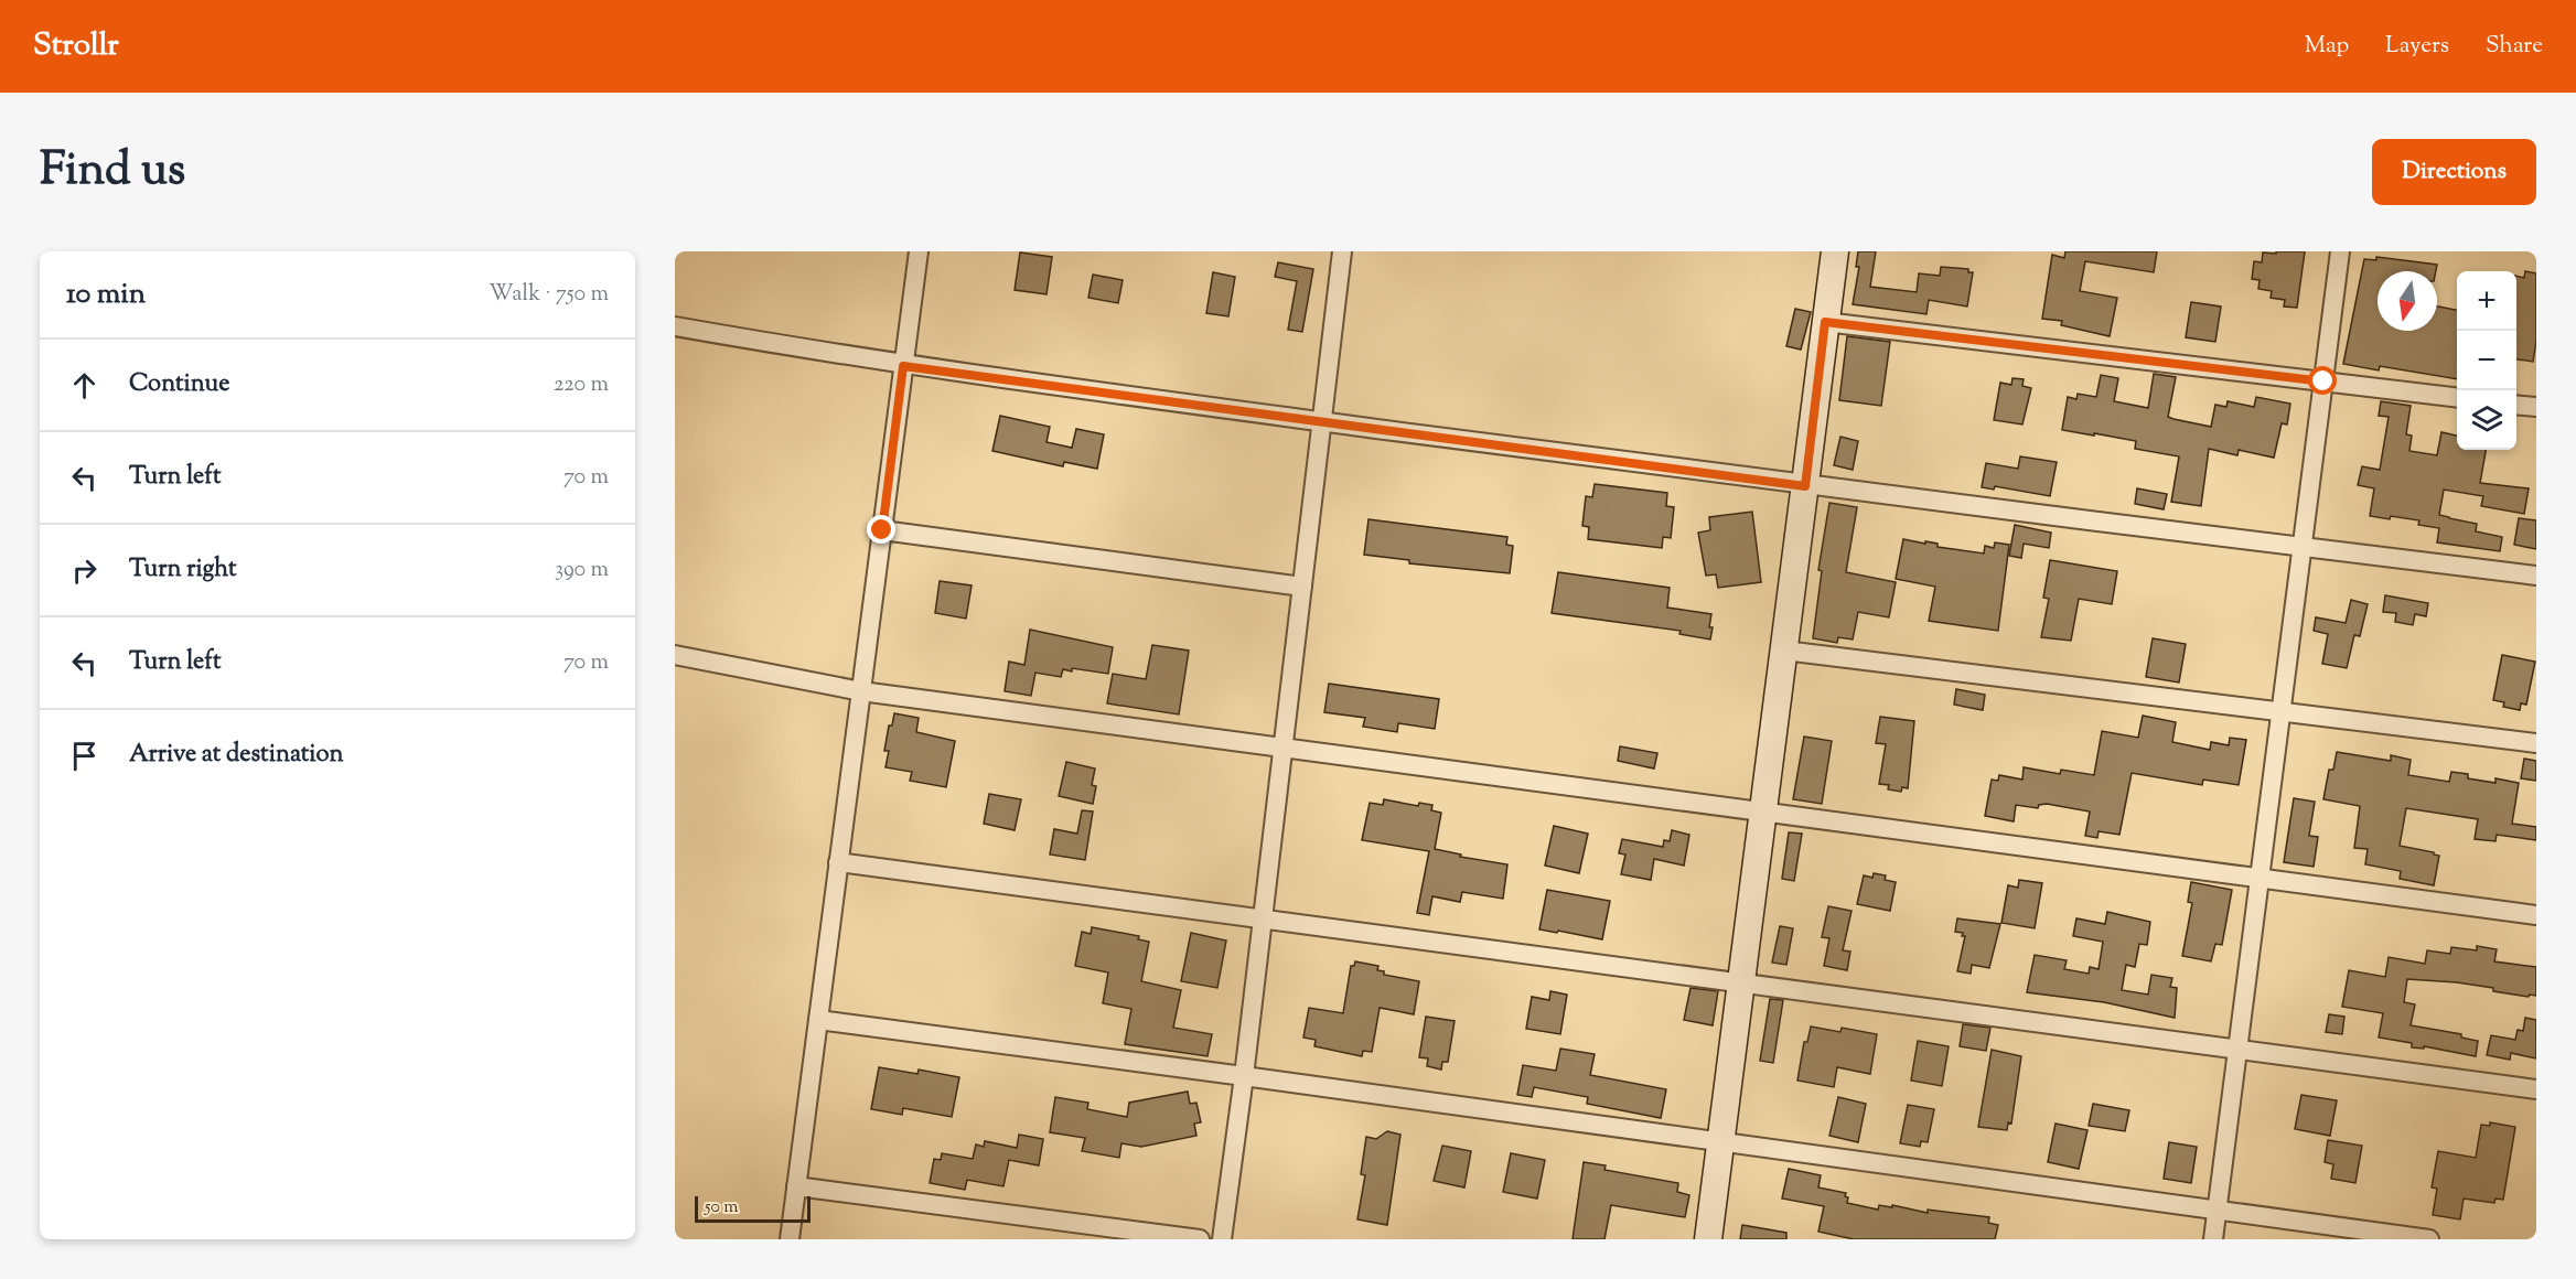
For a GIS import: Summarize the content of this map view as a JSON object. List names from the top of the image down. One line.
{"scale_bar":"50 m","north":"bottom","page":{"header":"Strollr","nav":["Map","Layers","Share"],"title":"Find us","buttons":"Directions","heading":["10 min","Walk · 750 m"],"map_buttons":["+","−"],"list":[["Continue","220 m"],["Turn left","70 m"],["Turn right","390 m"],["Turn left","70 m"],"Arrive at destination"],"scale":"50 m"}}
